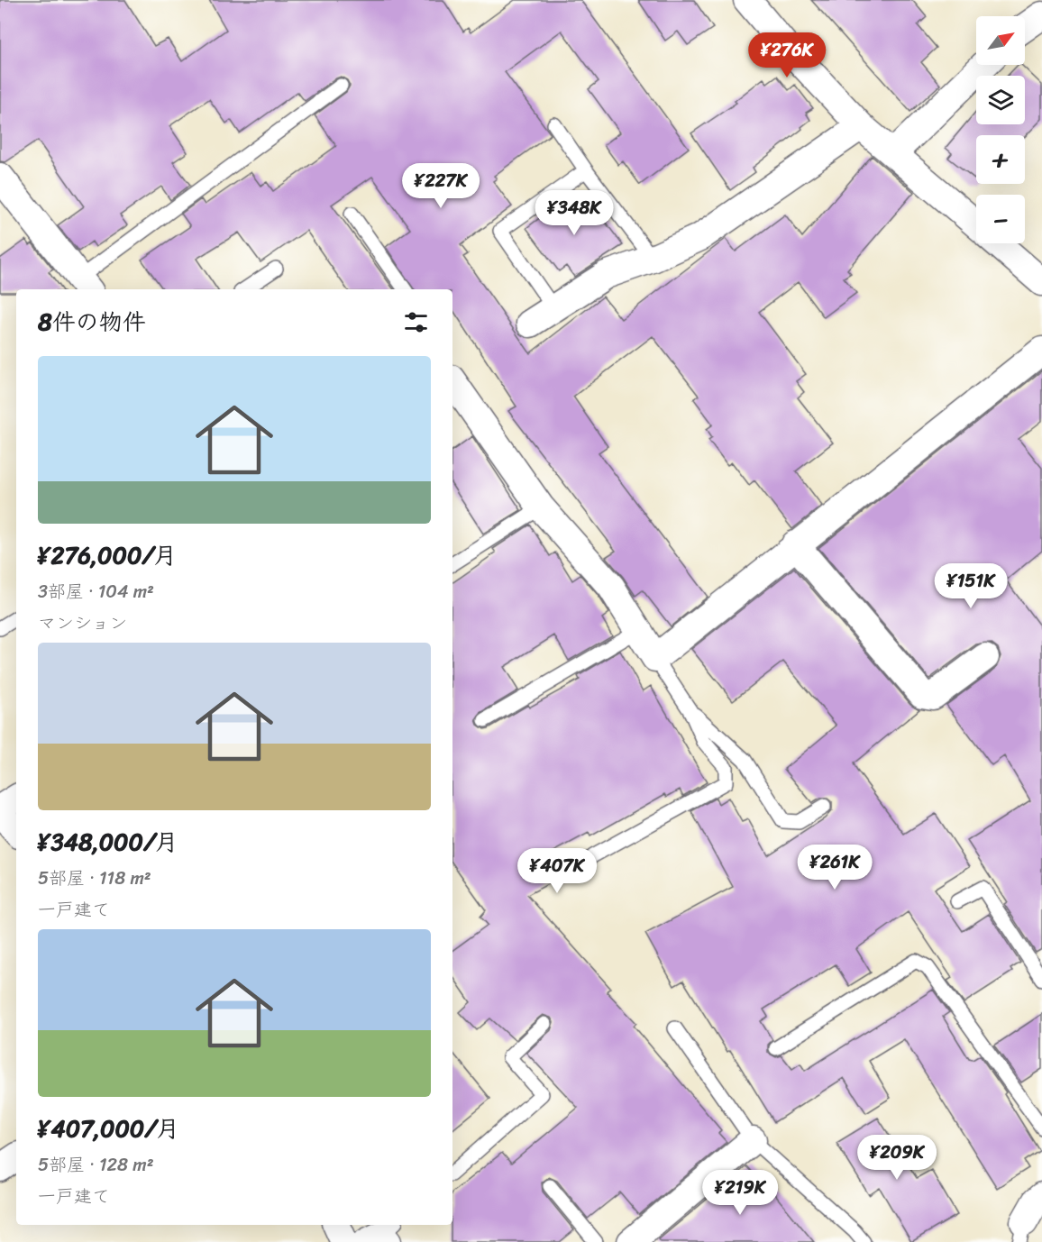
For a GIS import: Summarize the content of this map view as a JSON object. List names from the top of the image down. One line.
{"north":"top right","page":{"map_buttons":["+","−"],"price":["¥276K","¥227K","¥348K","¥151K","¥261K","¥407K","¥209K","¥219K"],"heading":"8件の物件","list":[{"name":"¥276,000/月","note":"3部屋 · 104 m² · マンション"},{"name":"¥348,000/月","note":"5部屋 · 118 m² · 一戸建て"},{"name":"¥407,000/月","note":"5部屋 · 128 m² · 一戸建て"}]}}
